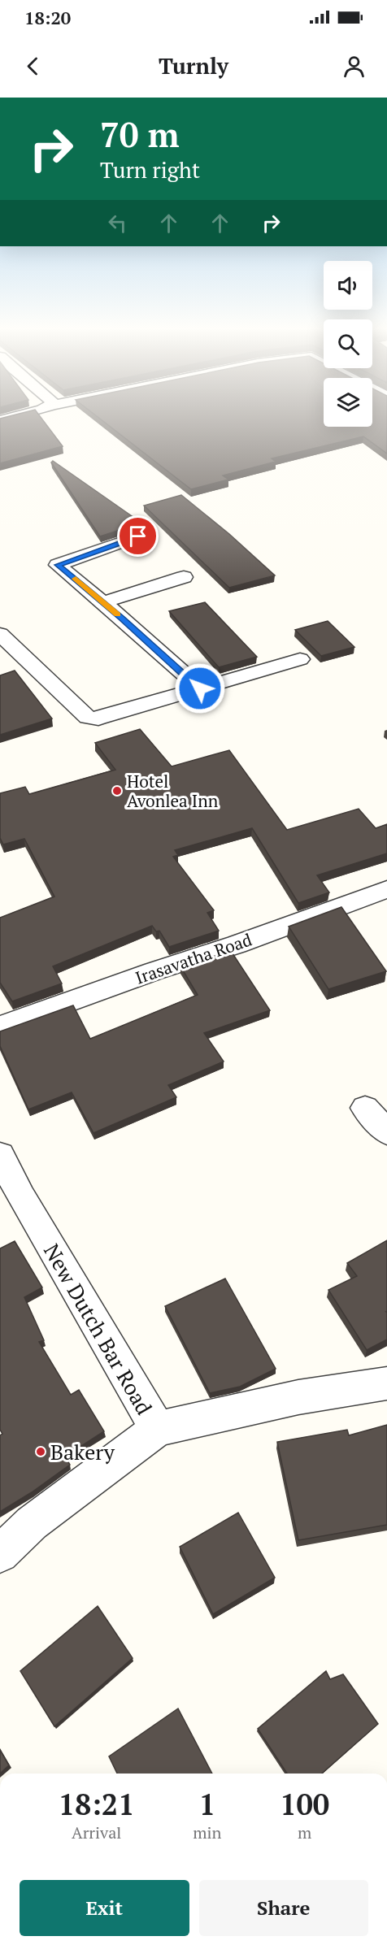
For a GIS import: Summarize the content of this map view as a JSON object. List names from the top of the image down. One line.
{"streets":{"street":["Irasavatha Road","New Dutch Bar Road"]},"places":["Hotel Avonlea Inn","Bakery"],"page":{"status":"18:20","header":"Turnly","turn":["70 m","Turn right"],"eta":["18:21","Arrival","1","min","100","m"],"buttons":["Exit","Share"]}}
